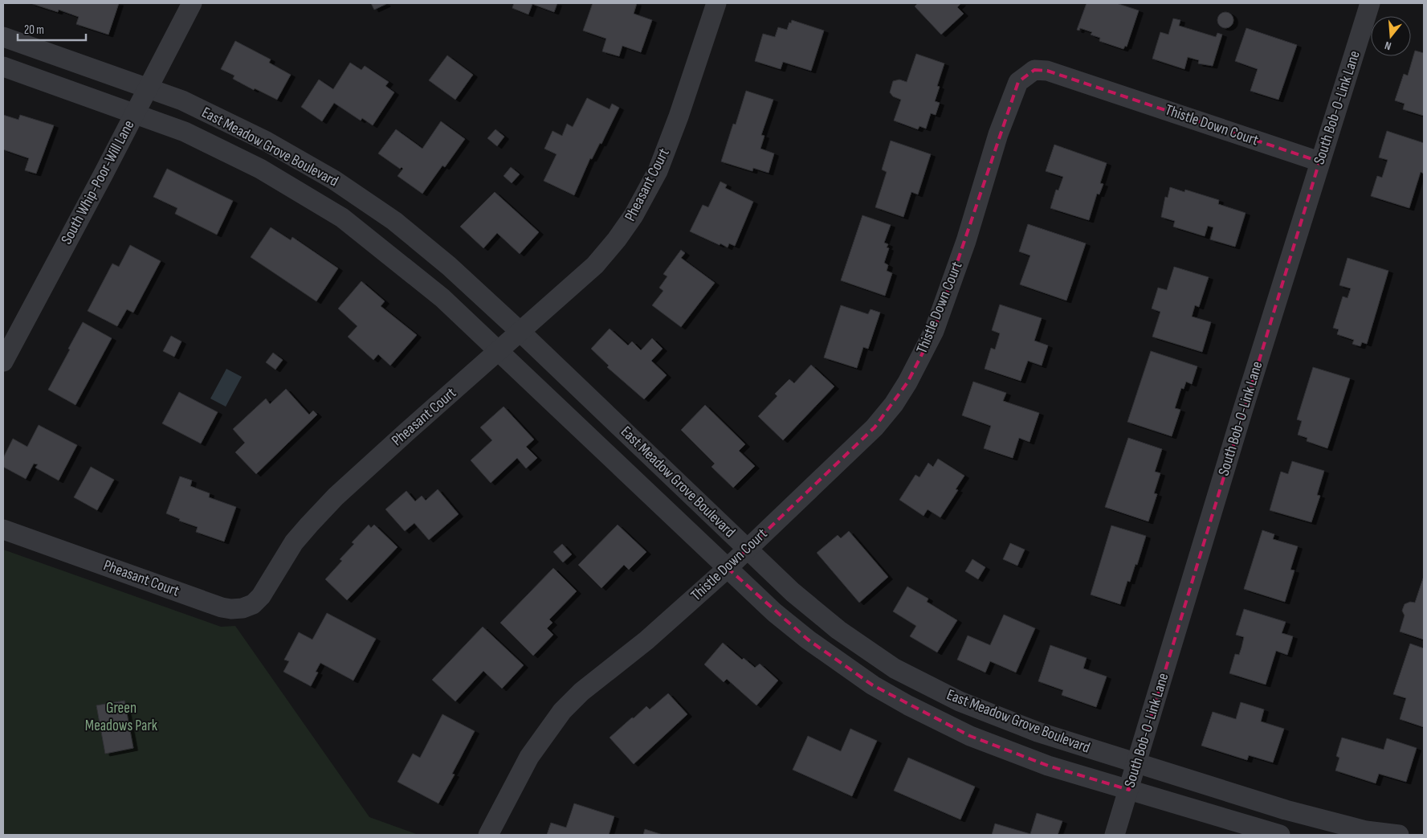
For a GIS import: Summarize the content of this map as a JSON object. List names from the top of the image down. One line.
{"streets":{"street":["South Bob-O-Link Lane","Thistle Down Court","East Meadow Grove Boulevard","South Whip-Poor-Will Lane","Pheasant Court"]},"crossings":[["South Bob-O-Link Lane","Thistle Down Court"],["South Bob-O-Link Lane","East Meadow Grove Boulevard"],["Thistle Down Court","East Meadow Grove Boulevard"],["East Meadow Grove Boulevard","South Whip-Poor-Will Lane"],["East Meadow Grove Boulevard","Pheasant Court"]],"parks":["Green Meadows Park"],"scale_bar":"20 m","north":"bottom"}
